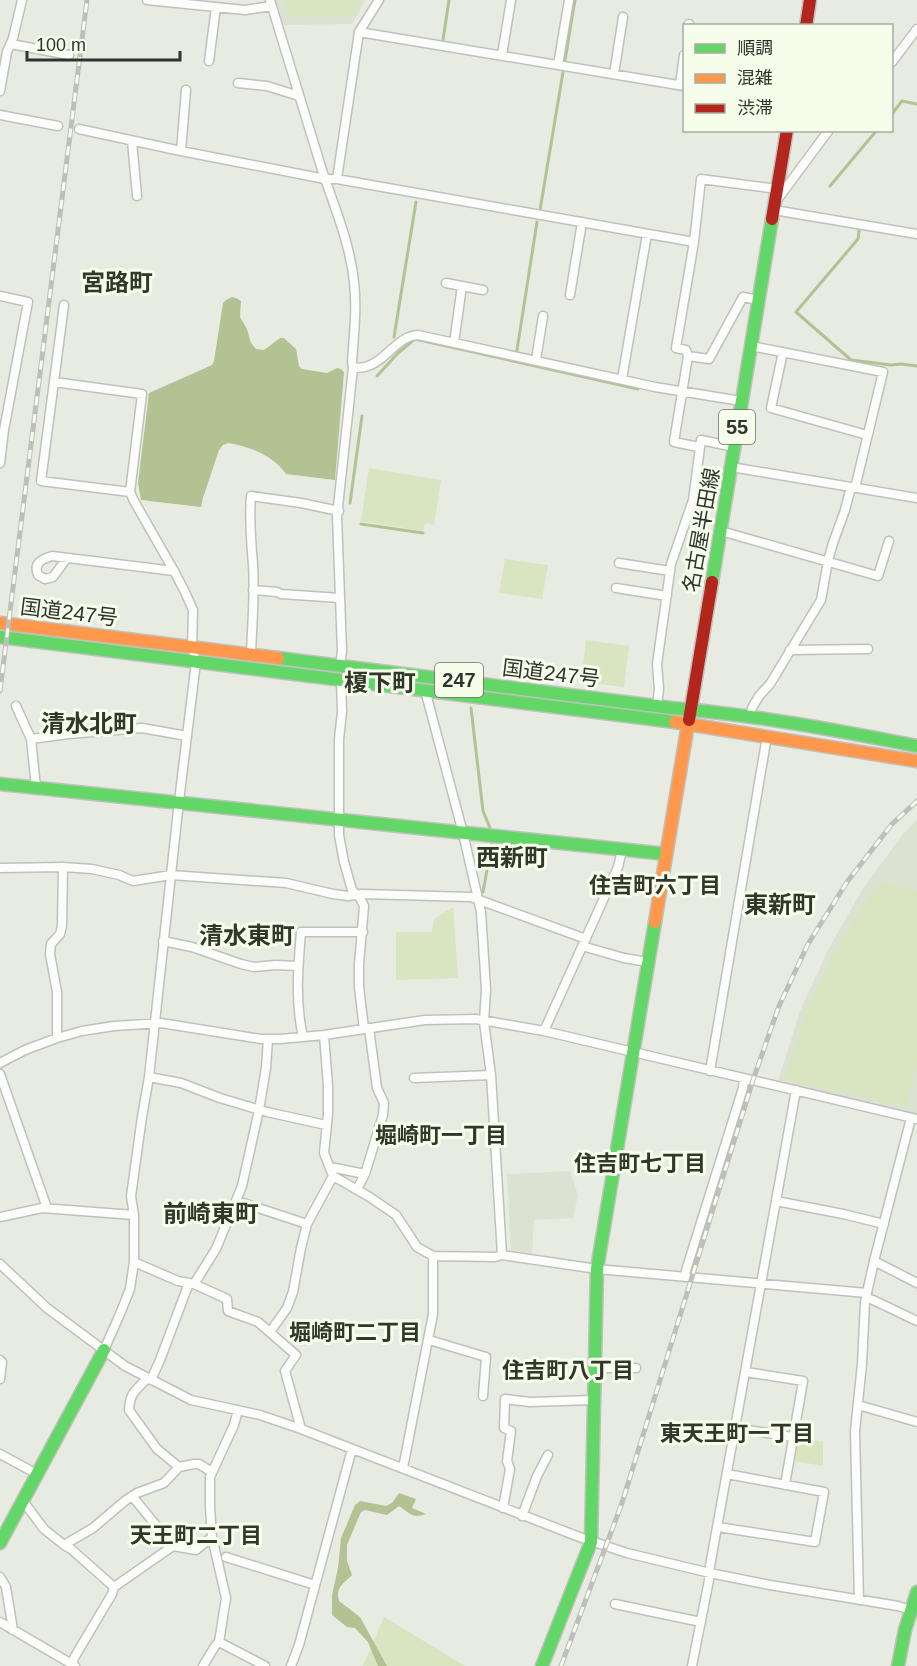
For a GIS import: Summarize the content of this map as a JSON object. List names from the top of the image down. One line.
{"streets":{"main road":["55","名古屋半田線","国道247号","247"]},"crossings":[["名古屋半田線","国道247号"]],"districts":["宮路町","榎下町","清水北町","西新町","住吉町六丁目","東新町","清水東町","堀崎町一丁目","住吉町七丁目","前崎東町","堀崎町二丁目","住吉町八丁目","東天王町一丁目","天王町二丁目"],"legend":["順調","混雑","渋滞"],"scale_bar":"100 m"}
